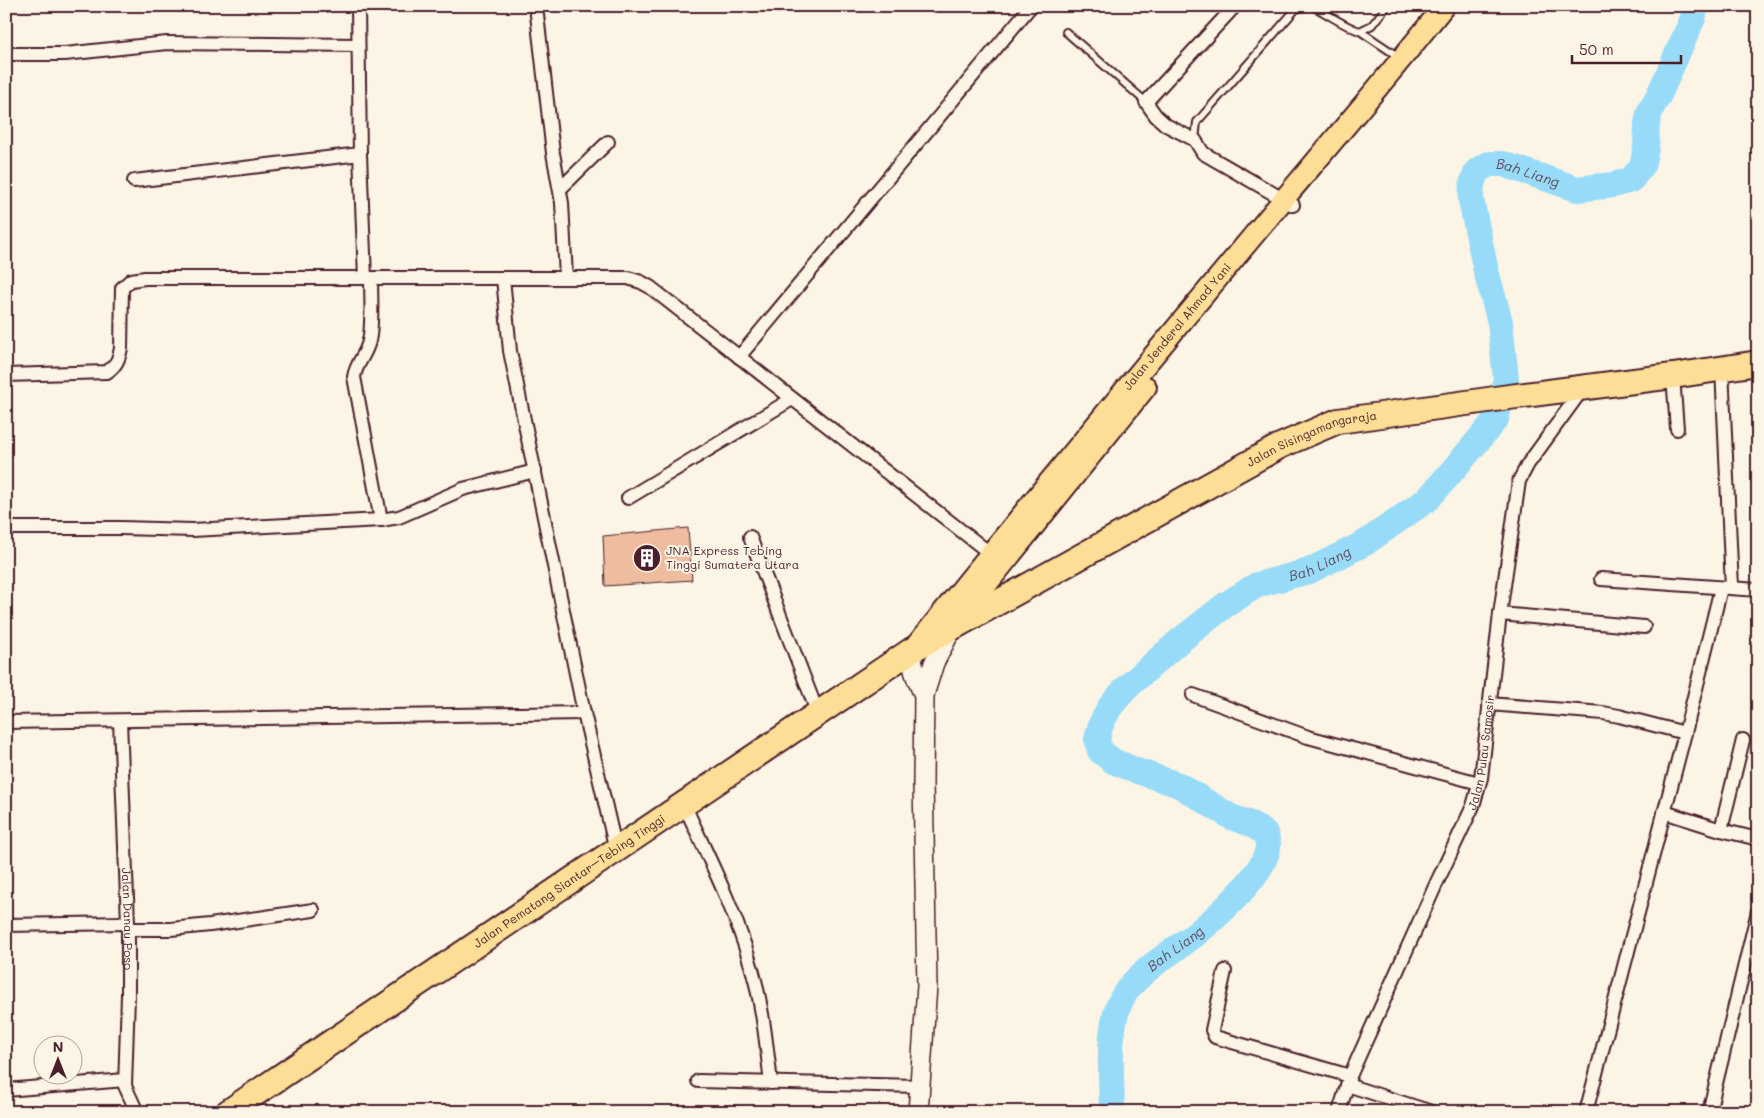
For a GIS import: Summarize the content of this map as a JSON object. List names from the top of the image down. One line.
{"streets":{"highway":["Jalan Sisingamangaraja","Jalan Pematang Siantar–Tebing Tinggi"],"main road":["Jalan Jenderal Ahmad Yani"],"street":["Jalan Pulau Samosir","Jalan Danau Poso"]},"crossings":[["Jalan Jenderal Ahmad Yani","Jalan Sisingamangaraja"],["Jalan Jenderal Ahmad Yani","Jalan Pematang Siantar–Tebing Tinggi"],["Jalan Sisingamangaraja","Jalan Pulau Samosir"],["Jalan Sisingamangaraja","Jalan Pematang Siantar–Tebing Tinggi"]],"water":["Bah Liang"],"places":{"building":["JNA Express Tebing Tinggi Sumatera Utara"]},"scale_bar":"50 m","north":"top"}
